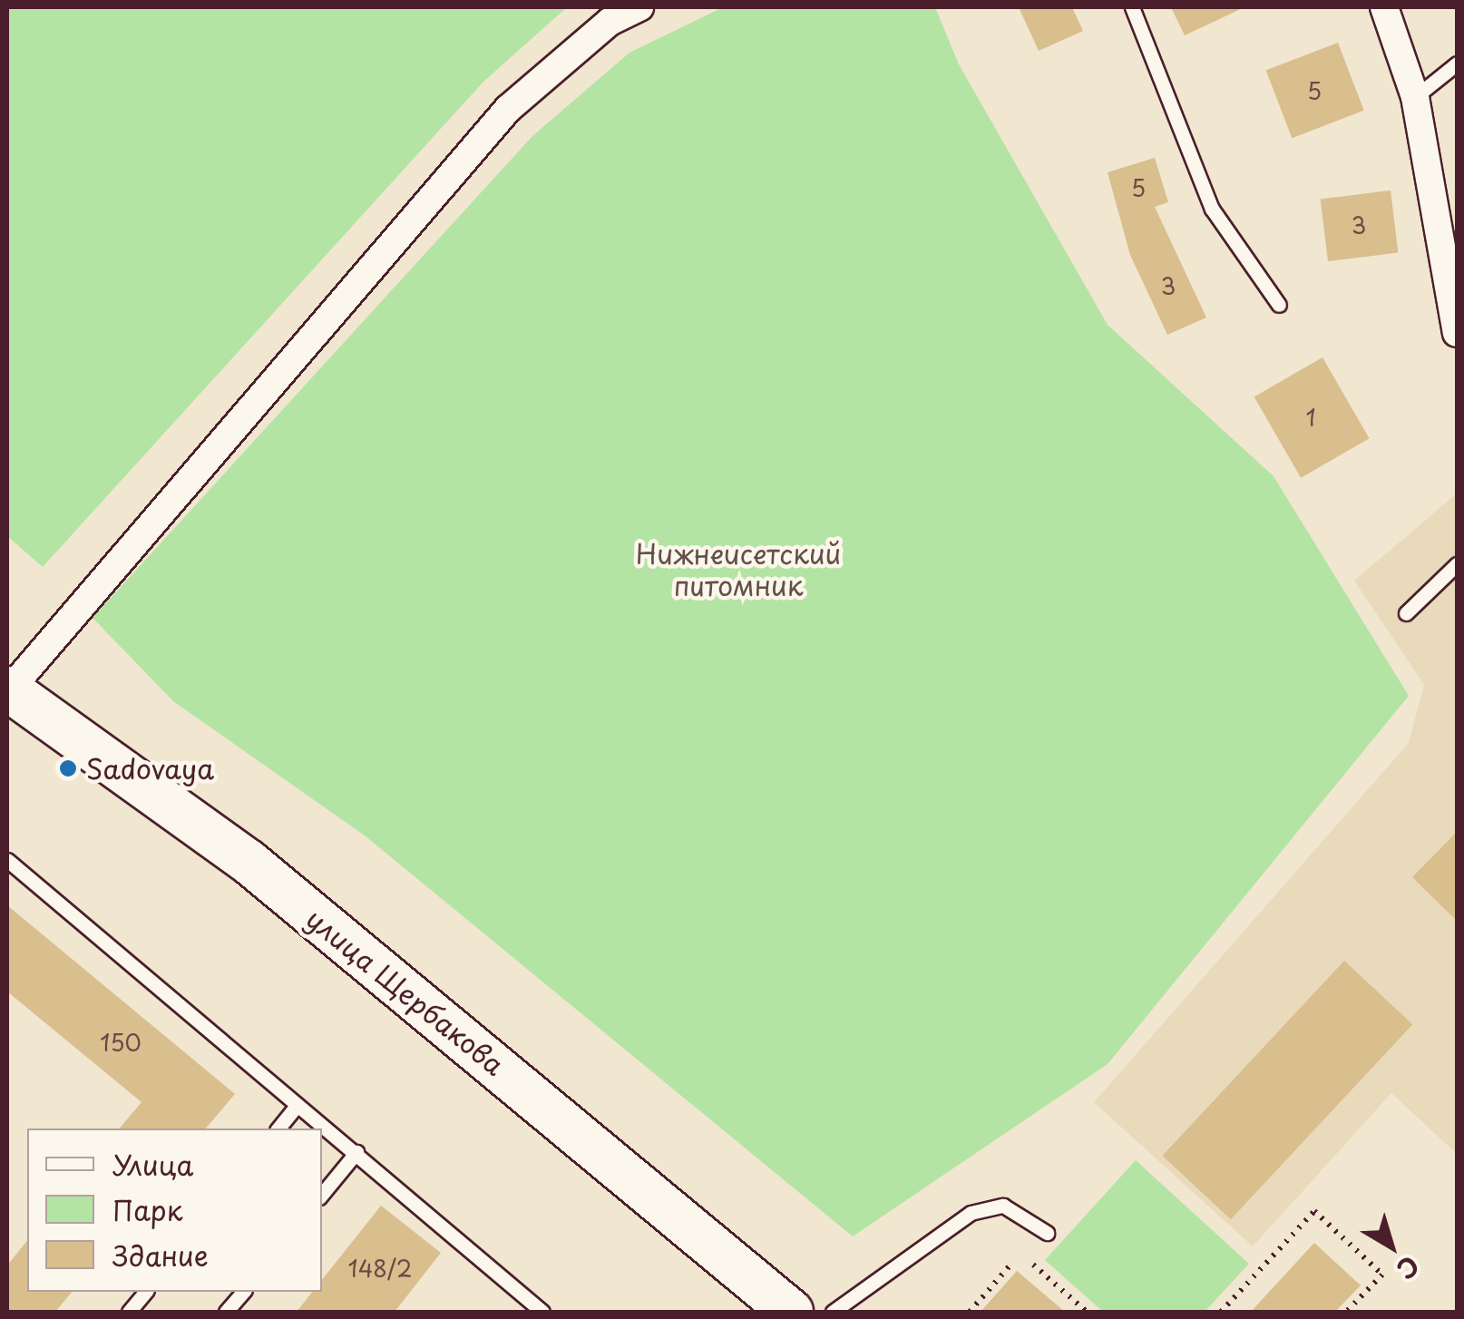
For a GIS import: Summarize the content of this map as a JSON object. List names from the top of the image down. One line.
{"streets":{"main road":["улица Щербакова"]},"parks":["Нижнеисетский питомник"],"places":["Sadovaya"],"house_numbers":["5","5","3","3","1","150","148/2"],"legend":["Улица","Парк","Здание"],"north":"bottom right"}
